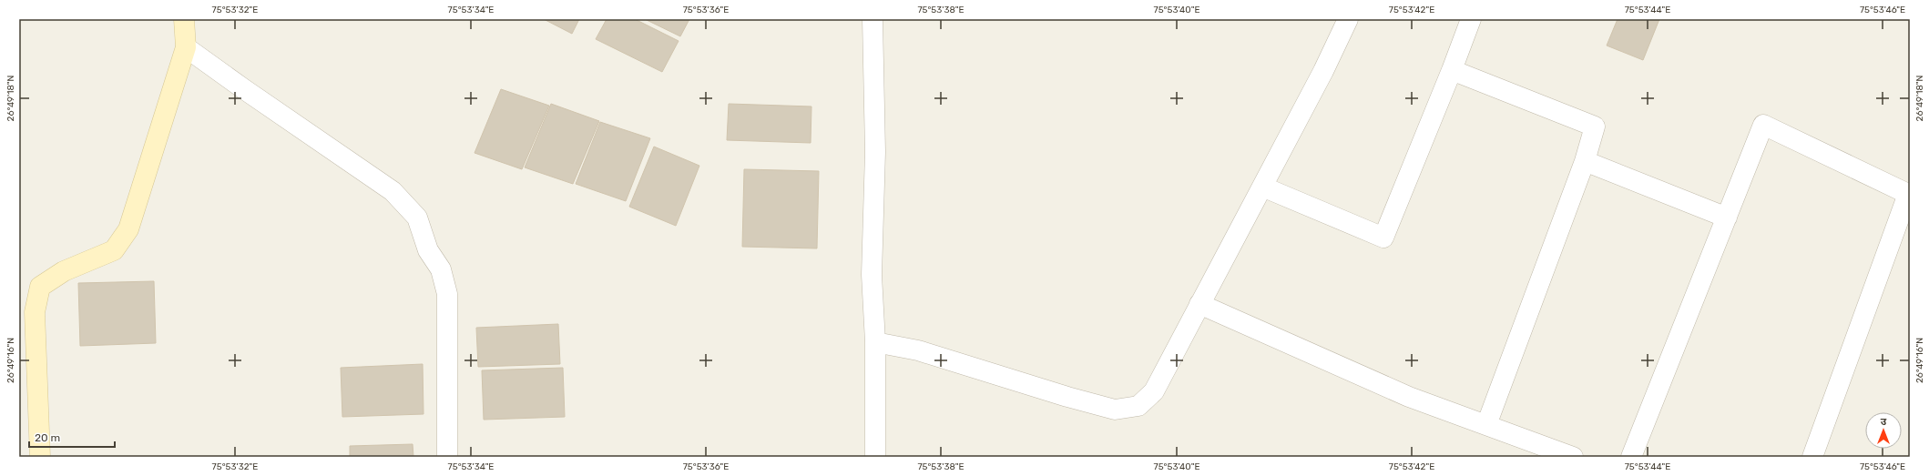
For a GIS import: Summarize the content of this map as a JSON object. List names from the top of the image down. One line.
{"scale_bar":"20 m","north":"top","coordinates":["75°53'32\"E","75°53'34\"E","75°53'36\"E","75°53'38\"E","75°53'40\"E","75°53'42\"E","75°53'44\"E","75°53'46\"E","26°49'18\"N","26°49'16\"N"]}
